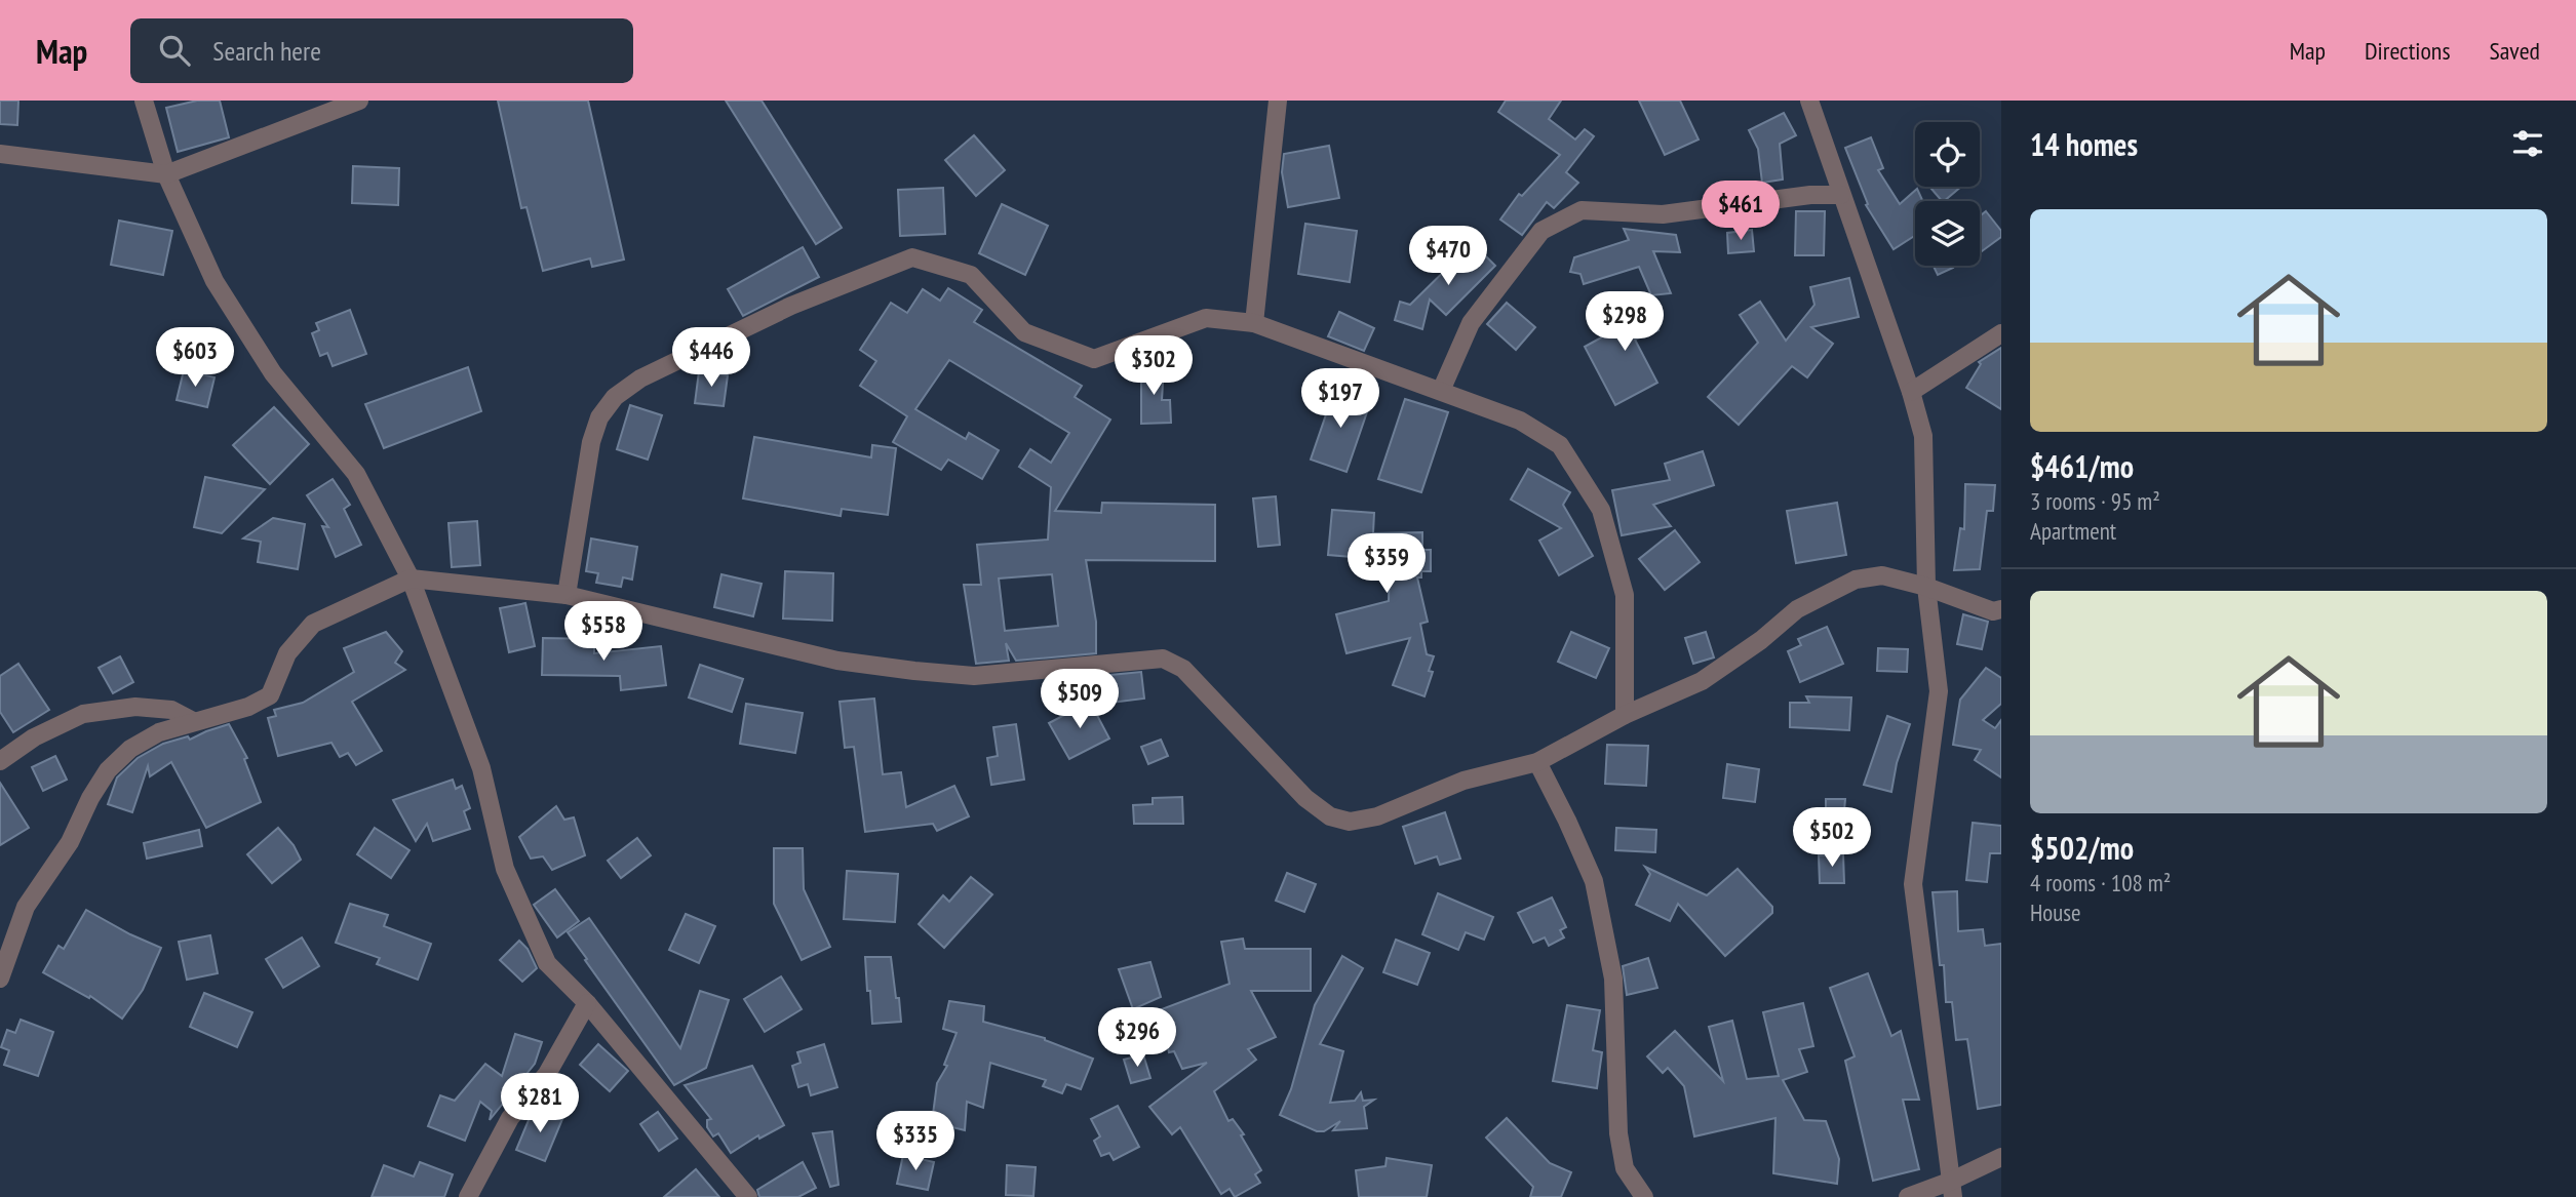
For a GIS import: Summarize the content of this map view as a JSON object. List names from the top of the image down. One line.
{"page":{"header":"Map","search":"Search here","nav":["Map","Directions","Saved"],"heading":"14 homes","price":["$461","$470","$298","$603","$446","$302","$197","$359","$558","$509","$502","$296","$281","$335"],"list":[{"name":"$461/mo","note":"3 rooms · 95 m² · Apartment"},{"name":"$502/mo","note":"4 rooms · 108 m² · House"}]}}
